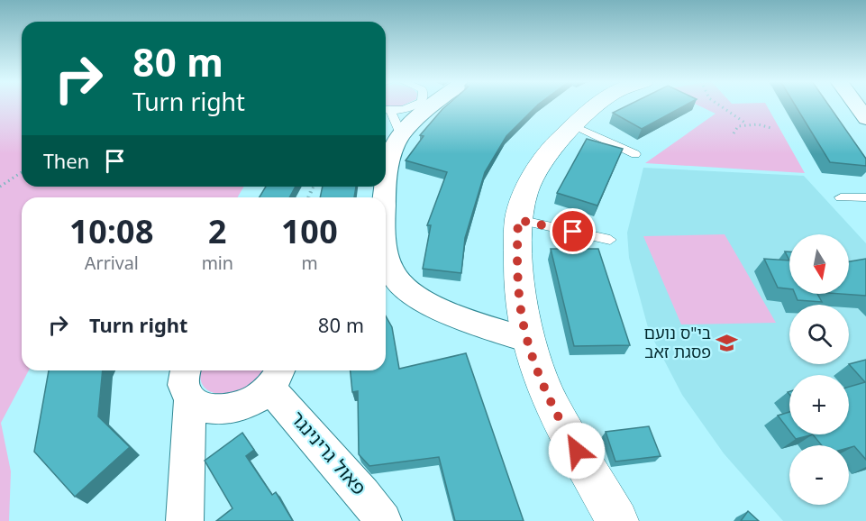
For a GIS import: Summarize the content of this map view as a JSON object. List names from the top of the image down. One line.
{"streets":{"street":["פאול גרינינגר"]},"places":{"school or university":["בי\"ס נועם פסגת זאב"]},"north":"bottom","page":{"turn":["80 m","Turn right"],"then":"Then","eta":["10:08","Arrival","2","min","100","m"],"map_buttons":["+","−"],"list":[{"name":"Turn right","value":"80 m"}]}}
